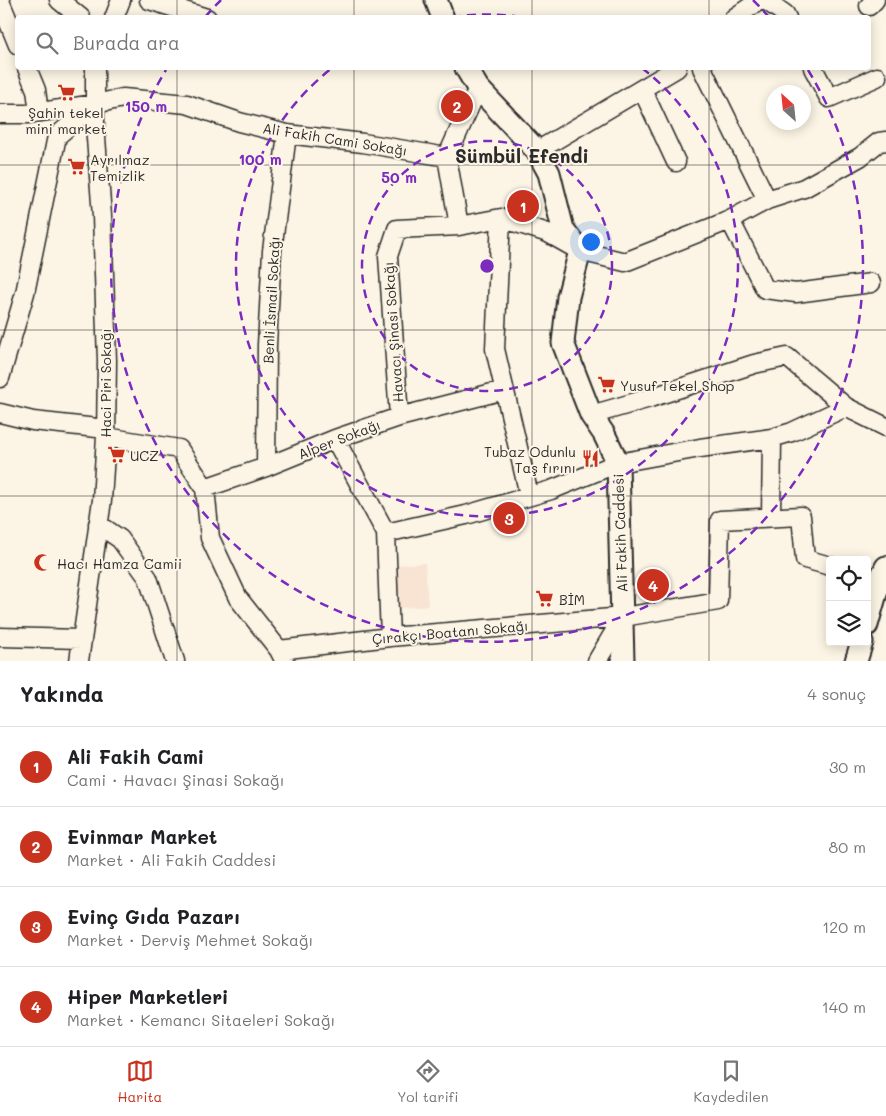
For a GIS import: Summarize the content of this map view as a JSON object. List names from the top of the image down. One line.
{"streets":{"street":["Ali Fakih Cami Sokağı","Benli İsmail Sokağı","Havacı Şinasi Sokağı","Haci Piri Sokağı","Alper Sokağı","Ali Fakih Caddesi","Çırakçı Boatanı Sokağı"]},"crossings":[["Ali Fakih Cami Sokağı","Benli İsmail Sokağı"],["Ali Fakih Cami Sokağı","Haci Piri Sokağı"],["Benli İsmail Sokağı","Alper Sokağı"],["Havacı Şinasi Sokağı","Alper Sokağı"],["Havacı Şinasi Sokağı","Ali Fakih Caddesi"],["Ali Fakih Caddesi","Çırakçı Boatanı Sokağı"]],"districts":["Sümbül Efendi"],"places":{"supermarket":["Şahin tekel mini market","Ayrılmaz Temizlik","Yusuf Tekel Shop","UCZ","BİM"],"restaurant":["Tubaz Odunlu Taş fırını"],"mosque":["Hacı Hamza Camii"]},"north":"top left","page":{"search":"Burada ara","pins":["2","1","3","4"],"heading":["Yakında","4 sonuç"],"list":[{"mark":"1","name":"Ali Fakih Cami","note":"Cami · Havacı Şinasi Sokağı","value":"30 m"},{"mark":"2","name":"Evinmar Market","note":"Market · Ali Fakih Caddesi","value":"80 m"},{"mark":"3","name":"Evinç Gıda Pazarı","note":"Market · Derviş Mehmet Sokağı","value":"120 m"},{"mark":"4","name":"Hiper Marketleri","note":"Market · Kemancı Sitaeleri Sokağı","value":"140 m"}],"nav":["Harita","Yol tarifi","Kaydedilen"]},"rings":["150 m","100 m","50 m"]}
